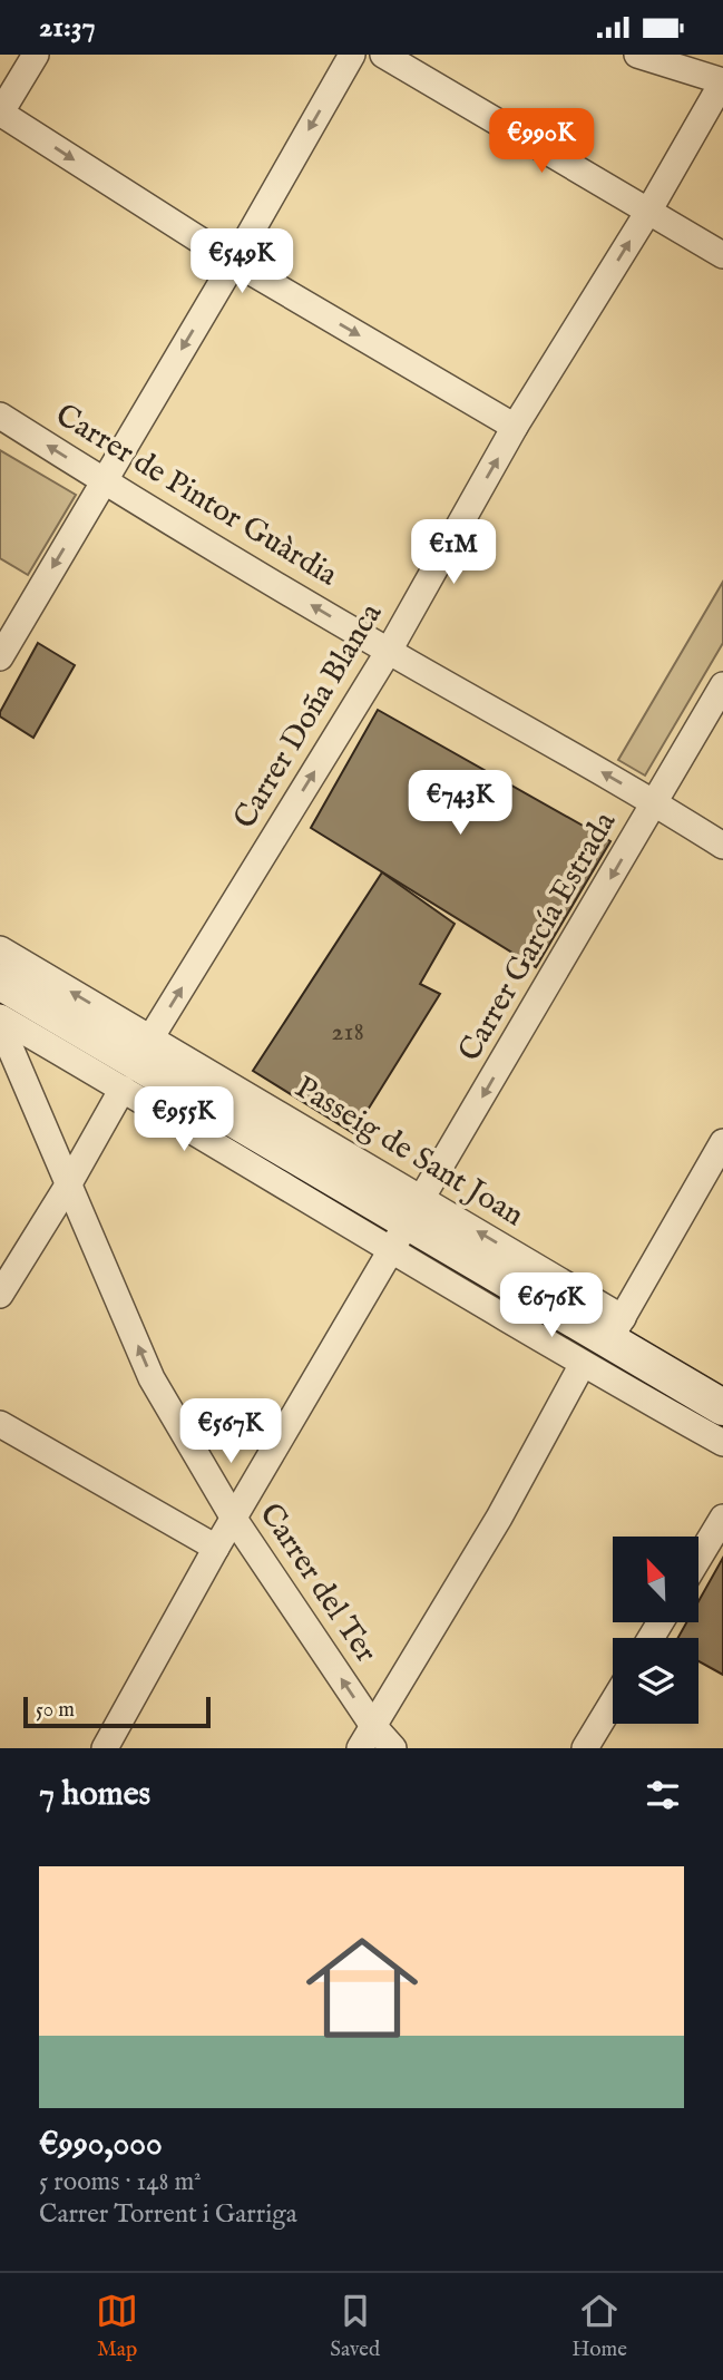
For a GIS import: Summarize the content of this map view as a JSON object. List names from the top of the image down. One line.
{"streets":{"street":["Carrer de Pintor Guàrdia","Carrer Doña Blanca","Carrer García Estrada","Carrer del Ter"]},"crossings":[["Carrer de Pintor Guàrdia","Carrer Doña Blanca"],["Carrer de Pintor Guàrdia","Carrer García Estrada"],["Carrer Doña Blanca","Carrer del Ter"],["Carrer García Estrada","Carrer del Ter"]],"one_way":["Carrer de Pintor Guàrdia","Carrer Doña Blanca","Carrer García Estrada","Carrer del Ter"],"house_numbers":["218"],"scale_bar":"50 m","north":"top left","page":{"status":"21:37","price":["€990K","€549K","€1M","€743K","€955K","€676K","€567K"],"scale":"50 m","heading":"7 homes","list":[{"name":"€990,000","note":"5 rooms · 148 m² · Carrer Torrent i Garriga"}],"tabs":["Map","Saved","Home"]}}
